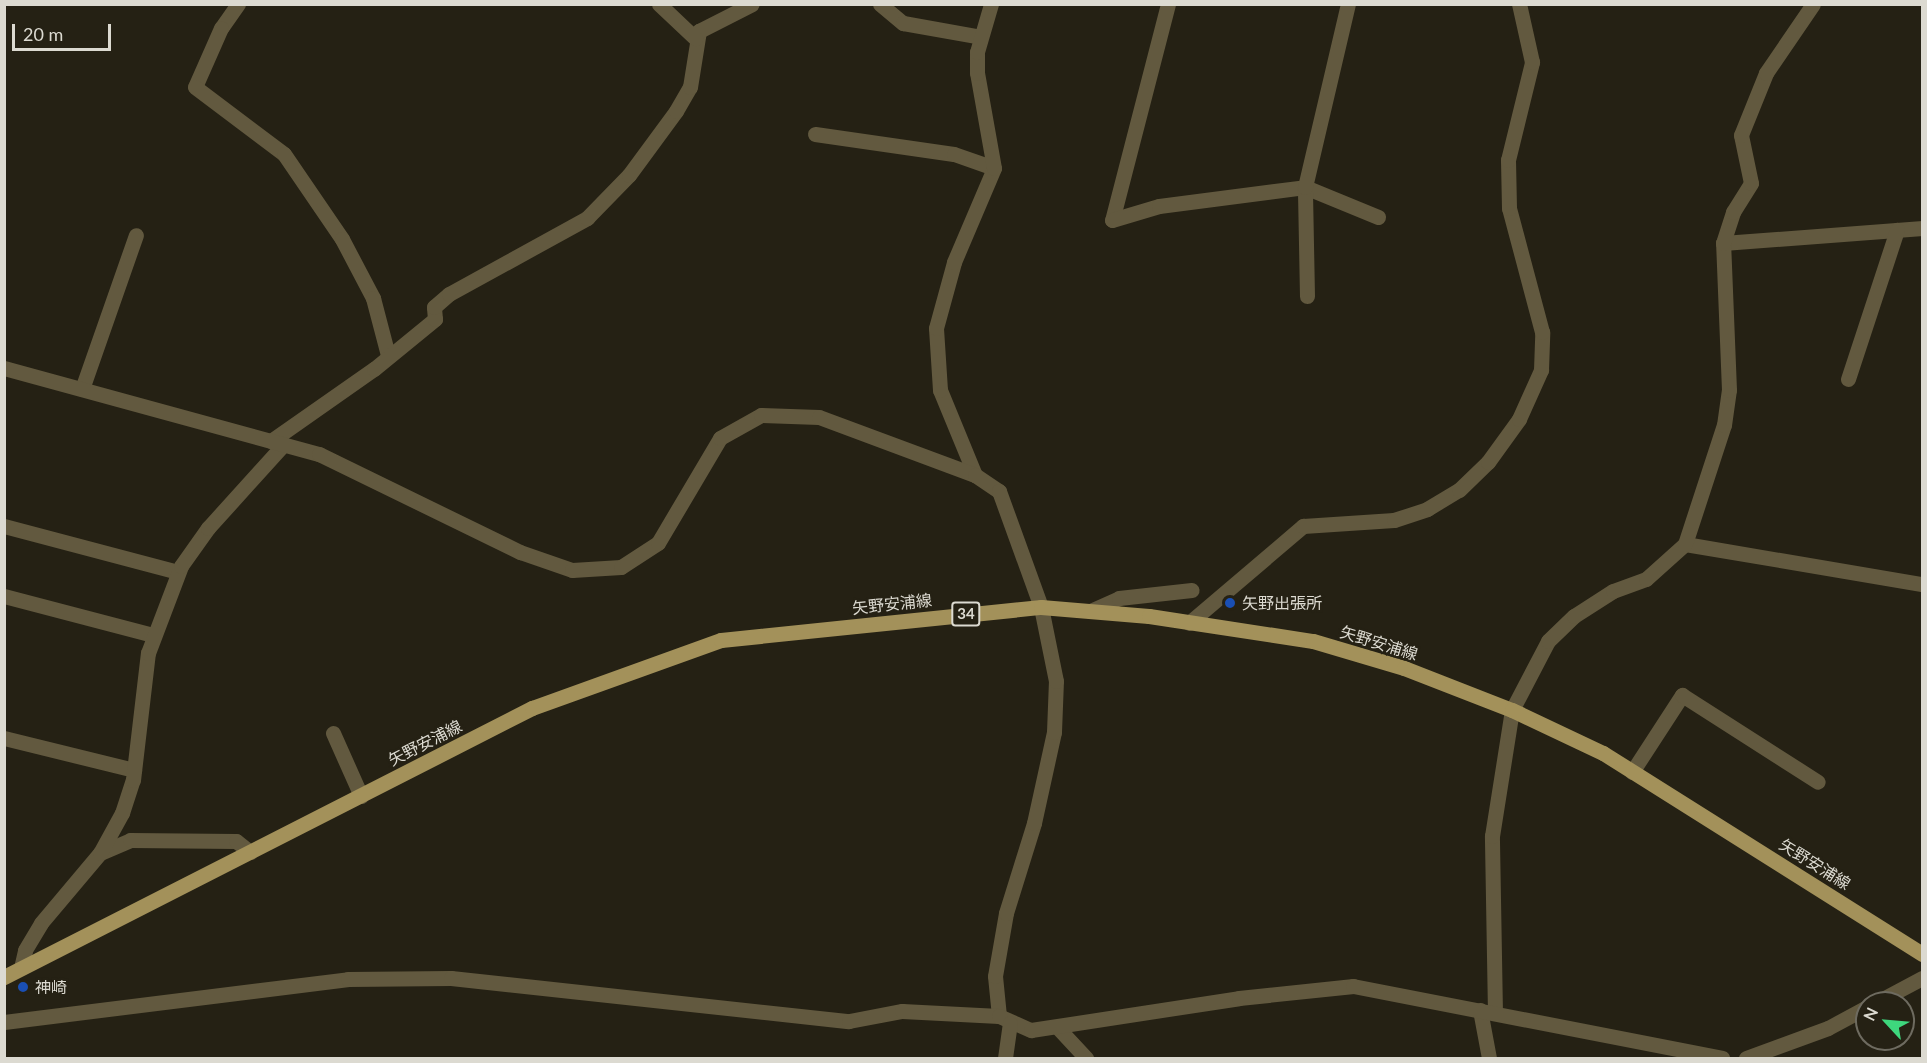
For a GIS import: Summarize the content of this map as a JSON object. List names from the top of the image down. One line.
{"streets":{"main road":["矢野安浦線","34"]},"places":["矢野出張所","神崎"],"scale_bar":"20 m","north":"top left"}
